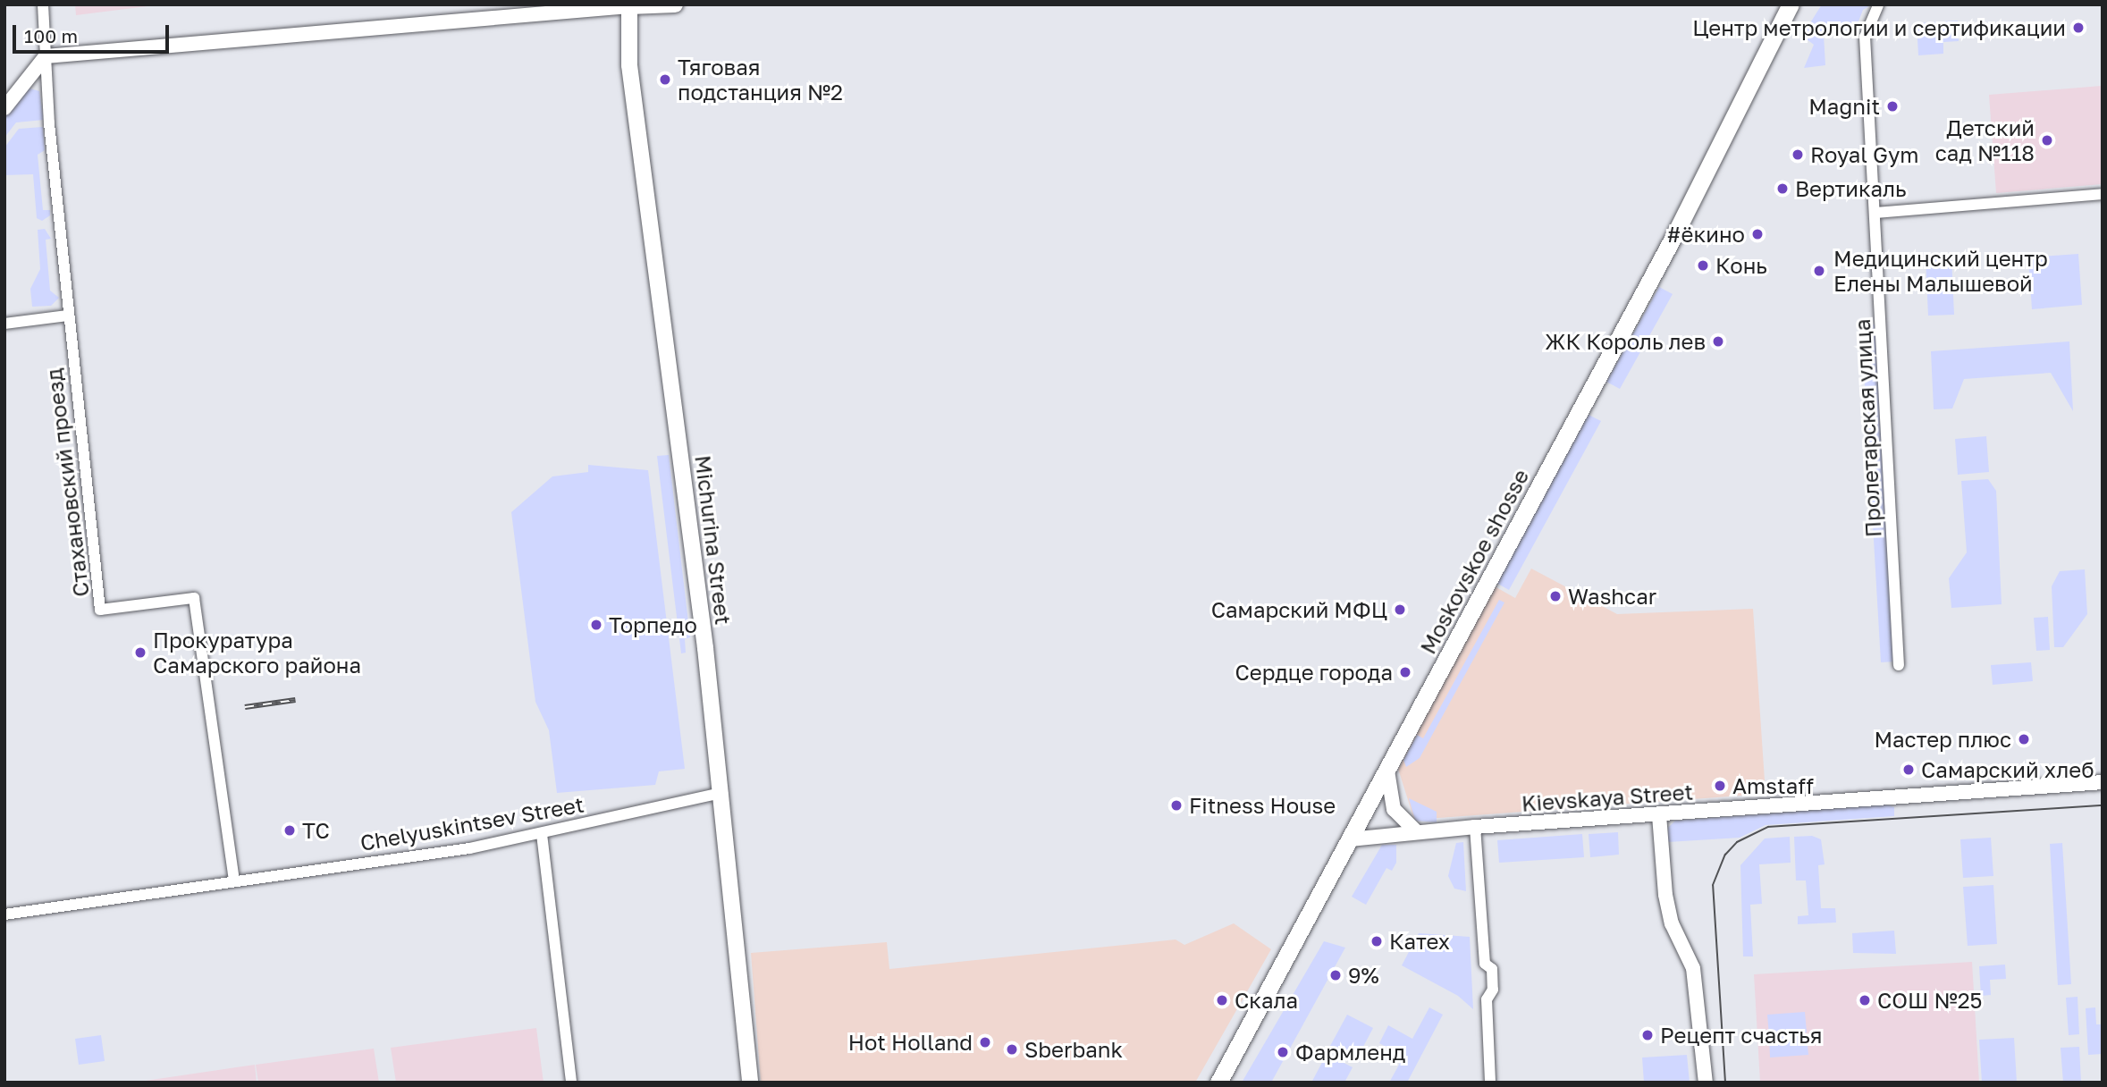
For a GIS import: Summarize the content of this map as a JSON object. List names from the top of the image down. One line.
{"streets":{"main road":["Michurina Street","Moskovskoe shosse"],"street":["Пролетарская улица","Стахановский проезд","Kievskaya Street","Chelyuskintsev Street"]},"crossings":[["Стахановский проезд","Chelyuskintsev Street"],["Michurina Street","Chelyuskintsev Street"],["Moskovskoe shosse","Kievskaya Street"]],"places":["Центр метрологии и сертификации","Тяговая подстанция №2","Magnit","Детский сад №118","Royal Gym","Вертикаль","#ёкино","Конь","Медицинский центр Елены Малышевой","ЖК Король лев","Washcar","Самарский МФЦ","Торпедо","Прокуратура Самарского района","Сердце города","Мастер плюс","Самарский хлеб","Amstaff","Fitness House","ТС","Катех","9%","Скала","СОШ №25","Рецепт счастья","Hot Holland","Sberbank","Фармленд"],"scale_bar":"100 m"}
